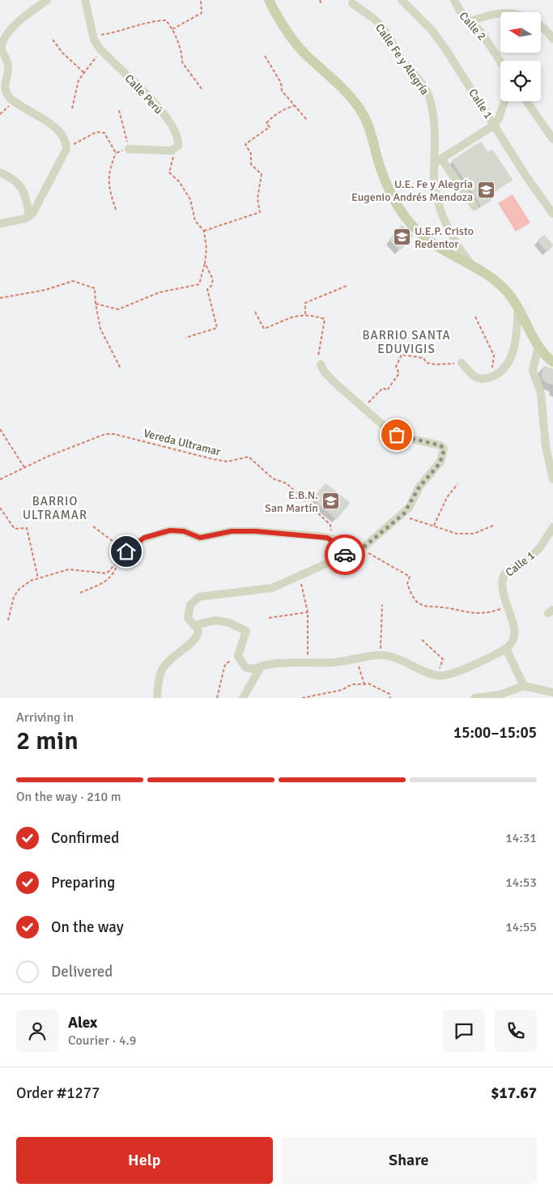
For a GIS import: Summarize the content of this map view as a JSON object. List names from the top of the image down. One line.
{"streets":{"street":["Calle 2","Calle Fe y Alegría","Calle Perú","Calle 1"],"path":["Vereda Ultramar"]},"districts":["BARRIO SANTA EDUVIGIS","BARRIO ULTRAMAR"],"places":{"school or university":["U.E. Fe y Alegría Eugenio Andrés Mendoza","U.E.P. Cristo Redentor","E.B.N. San Martín"]},"north":"left","page":{"heading":["2 min","Arriving in","15:00–15:05"],"panel":["Alex","Courier · 4.9","Order #1277","$17.67"],"bar":"On the way · 210 m","list":[["Confirmed","14:31"],["Preparing","14:53"],["On the way","14:55"],"Delivered"],"buttons":["Help","Share"]}}
